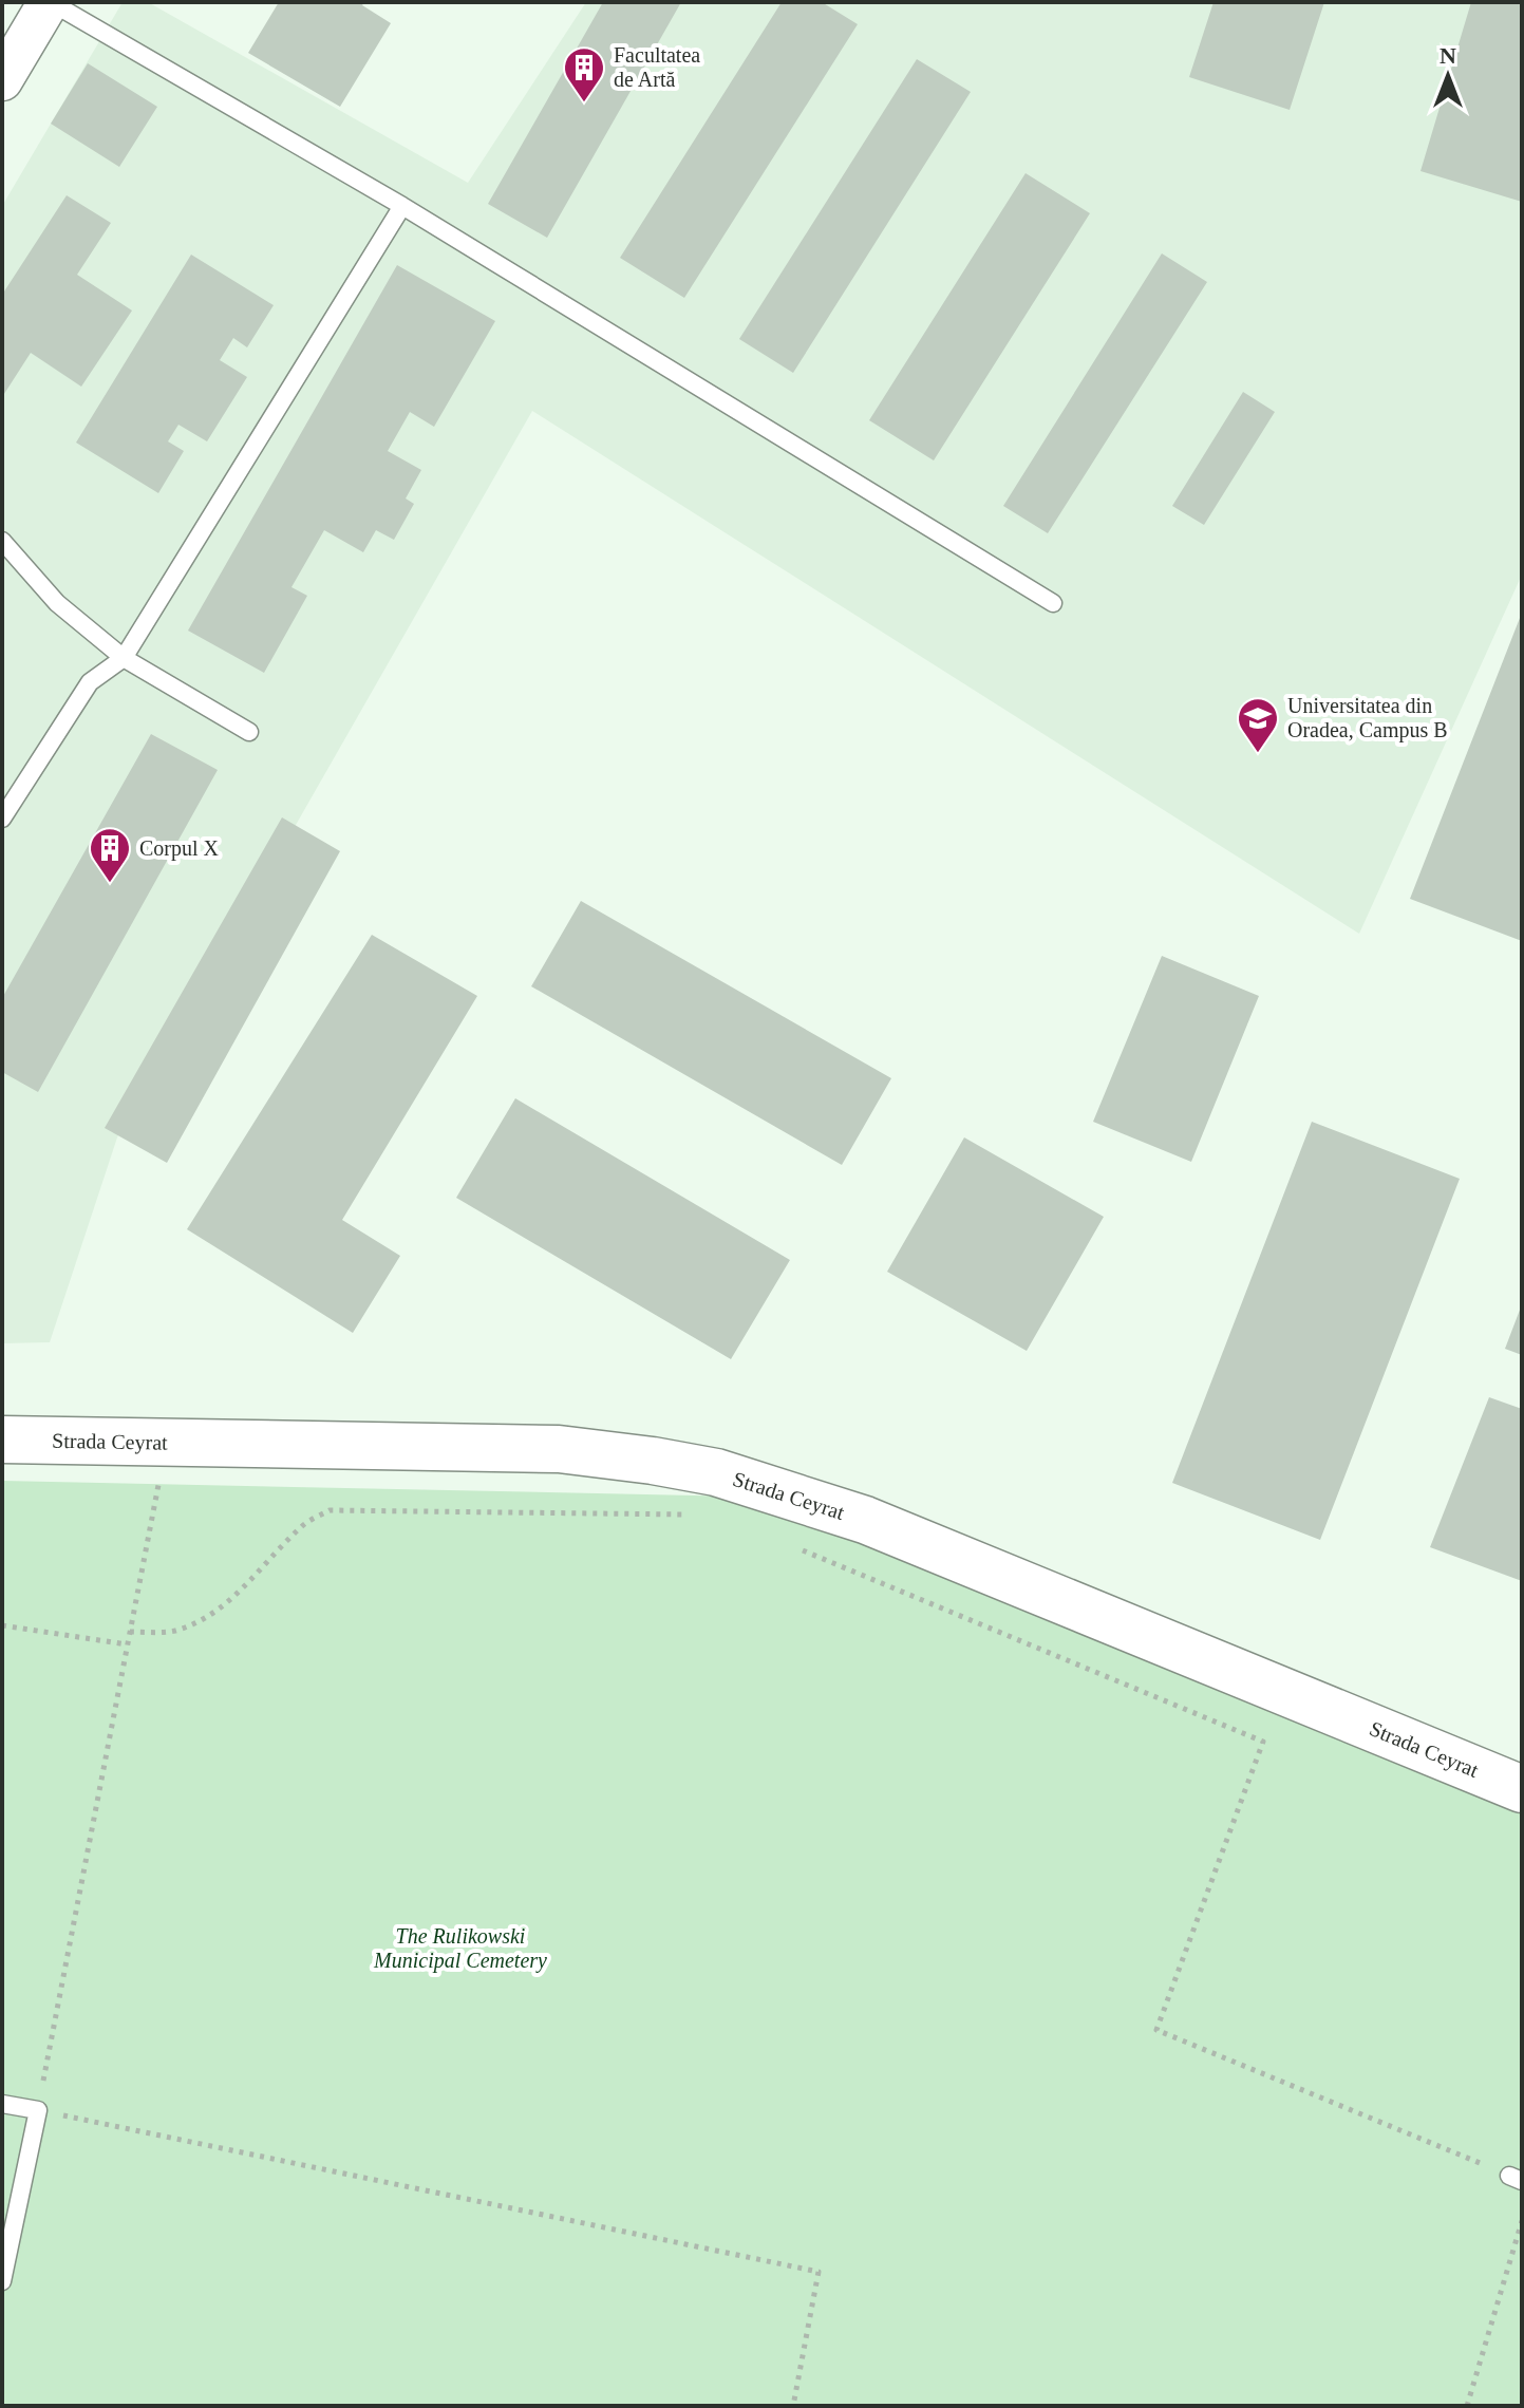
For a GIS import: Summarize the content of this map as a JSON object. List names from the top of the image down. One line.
{"streets":{"main road":["Strada Ceyrat"]},"parks":["The Rulikowski Municipal Cemetery"],"places":{"building":["Facultatea de Artă","Corpul X"],"school or university":["Universitatea din Oradea, Campus B"]},"north":"top"}
